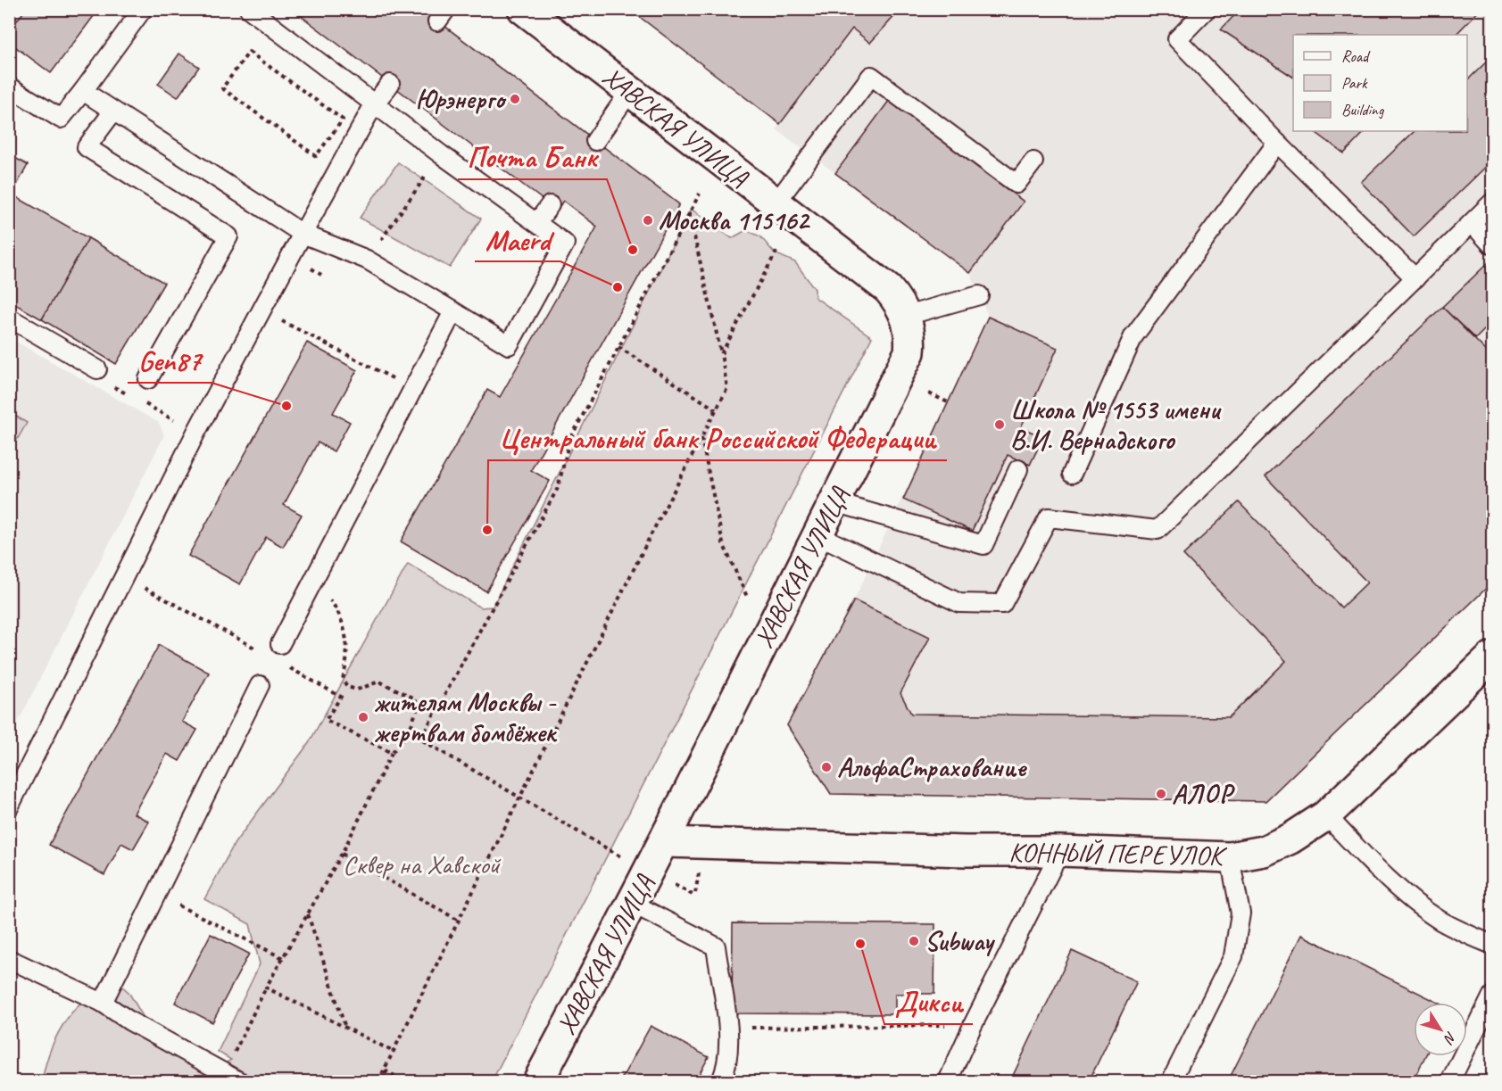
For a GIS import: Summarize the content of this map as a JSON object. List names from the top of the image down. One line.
{"streets":{"street":["ХАВСКАЯ УЛИЦА","КОННЫЙ ПЕРЕУЛОК"]},"crossings":[["ХАВСКАЯ УЛИЦА","КОННЫЙ ПЕРЕУЛОК"]],"parks":["Сквер на Хавской"],"places":["Юрэнерго","Москва 115162","Почта Банк","Maerd","Gen87","Школа № 1553 имени В.И. Вернадского","Центральный банк Российской Федерации","жителям Москвы - жертвам бомбёжек","АльфаСтрахование","АЛОР","Subway","Дикси"],"legend":["Road","Park","Building"],"north":"bottom right"}
